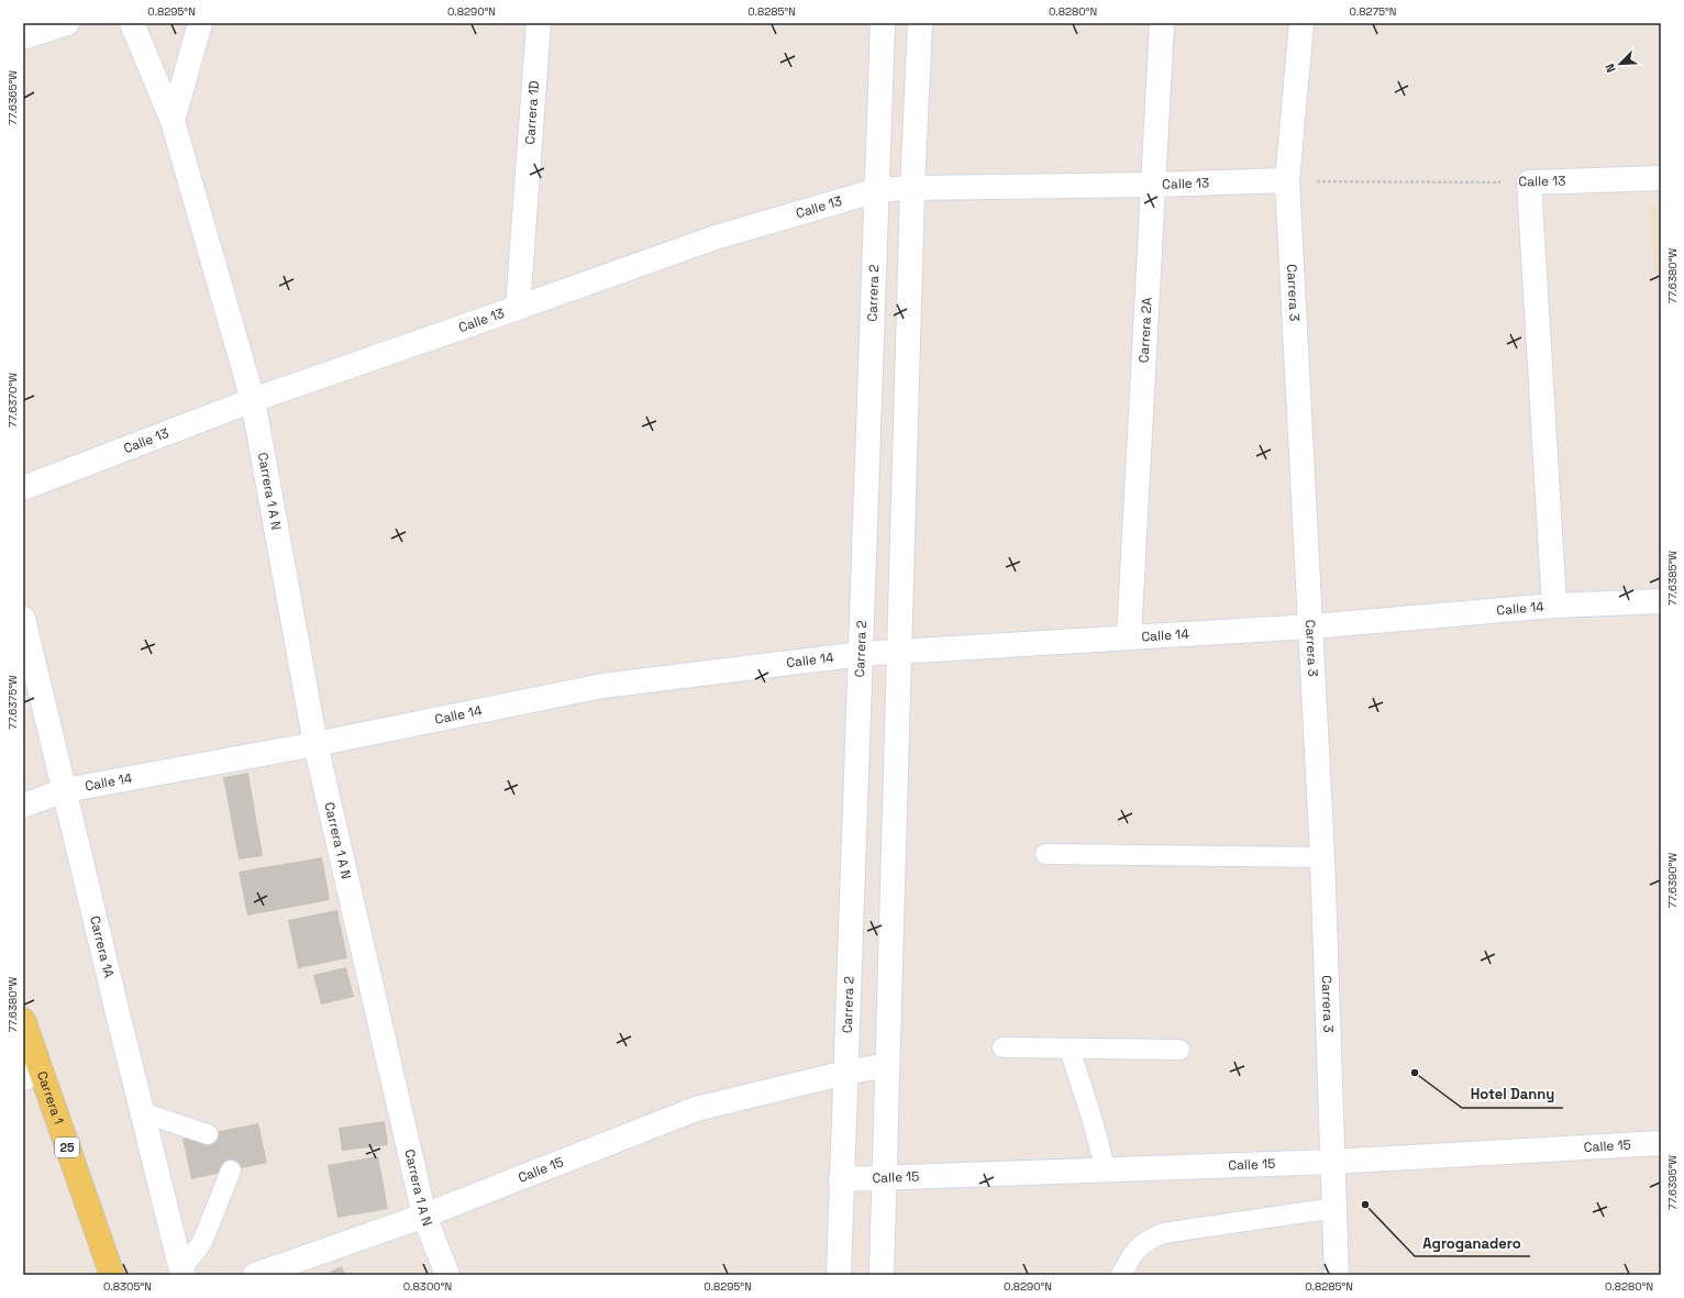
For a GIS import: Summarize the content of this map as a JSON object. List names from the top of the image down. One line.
{"streets":{"main road":["Carrera 1","25"],"street":["Carrera 1D","Calle 13","Carrera 2","Carrera 3","Carrera 2A","Carrera 1 A N","Calle 14","Carrera 1A","Calle 15"]},"crossings":[["Carrera 1D","Calle 13"],["Calle 13","Carrera 2"],["Calle 13","Carrera 3"],["Calle 13","Carrera 2A"],["Calle 13","Carrera 1 A N"],["Carrera 2","Calle 14"],["Carrera 2","Calle 15"],["Carrera 3","Calle 14"],["Carrera 3","Calle 15"],["Carrera 2A","Calle 14"],["Carrera 1 A N","Calle 14"],["Carrera 1 A N","Calle 15"],["Calle 14","Carrera 1A"]],"places":["Hotel Danny","Agroganadero"],"north":"bottom left","coordinates":["0.8295°N","0.8290°N","0.8285°N","0.8280°N","0.8275°N","77.6365°W","77.6380°W","77.6370°W","77.6385°W","77.6375°W","77.6390°W","77.6395°W","0.8305°N","0.8300°N"]}
